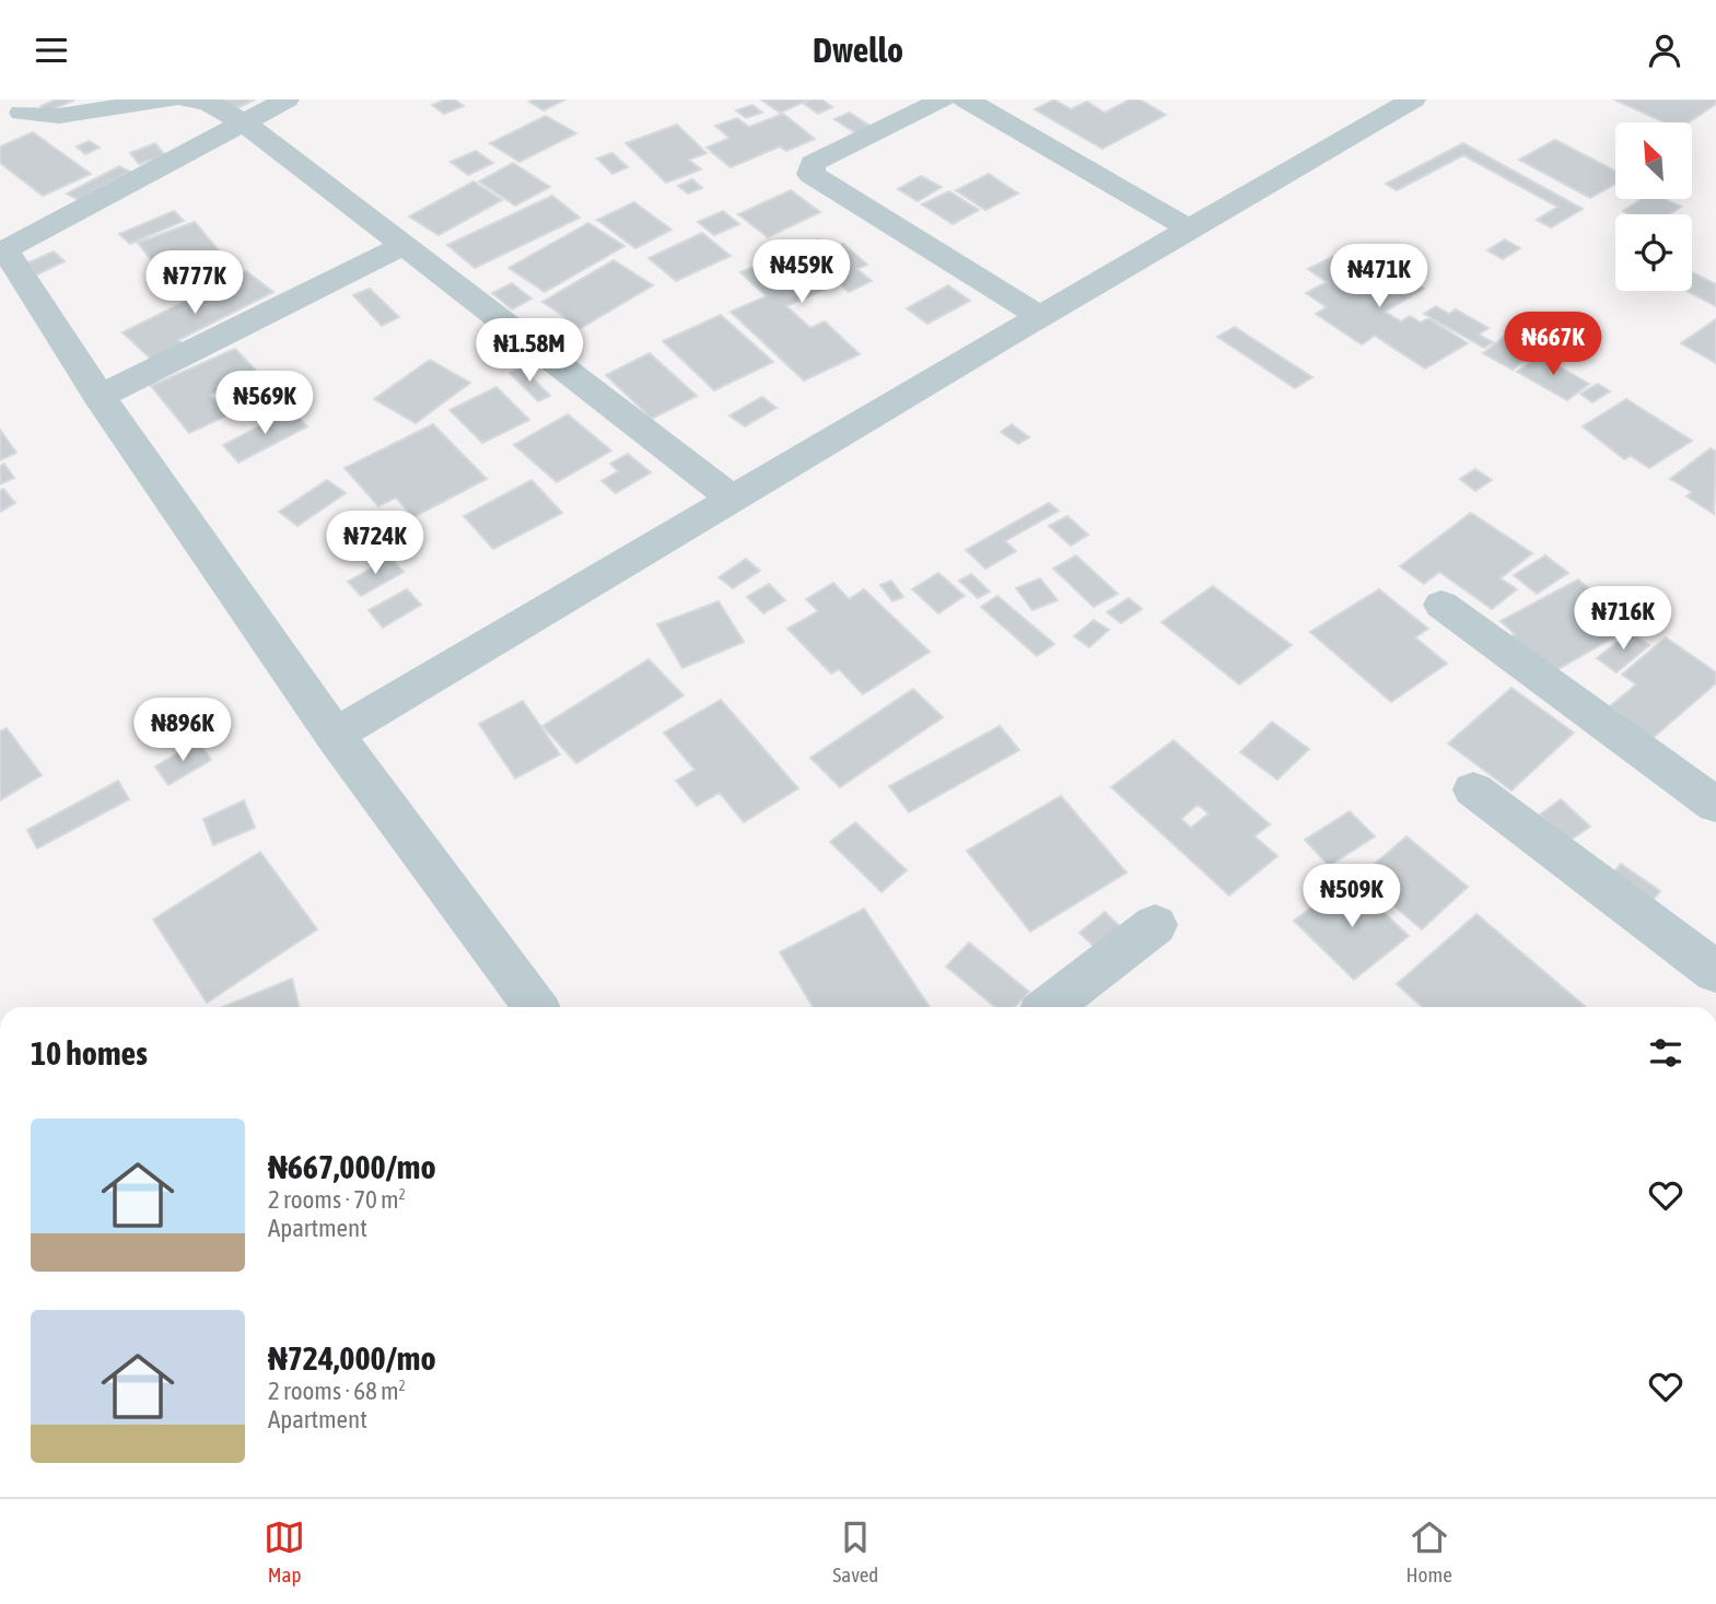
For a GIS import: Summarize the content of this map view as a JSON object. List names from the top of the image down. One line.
{"north":"top left","page":{"header":"Dwello","price":["₦459K","₦471K","₦777K","₦667K","₦1.58M","₦569K","₦724K","₦716K","₦896K","₦509K"],"heading":"10 homes","list":[{"name":"₦667,000/mo","note":"2 rooms · 70 m² · Apartment"},{"name":"₦724,000/mo","note":"2 rooms · 68 m² · Apartment"}],"tabs":["Map","Saved","Home"]}}
